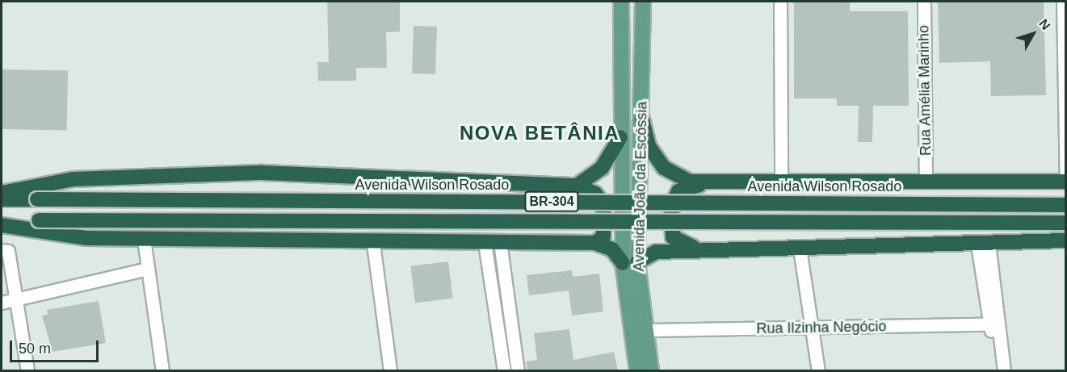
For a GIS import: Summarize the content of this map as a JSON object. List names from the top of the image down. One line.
{"streets":{"highway":["Avenida Wilson Rosado","BR-304"],"main road":["Avenida João da Escóssia"],"street":["Rua Amélia Marinho","Rua Ilzinha Negócio"]},"crossings":[["Avenida João da Escóssia","Rua Ilzinha Negócio"]],"districts":["NOVA BETÂNIA"],"scale_bar":"50 m","north":"top right"}
